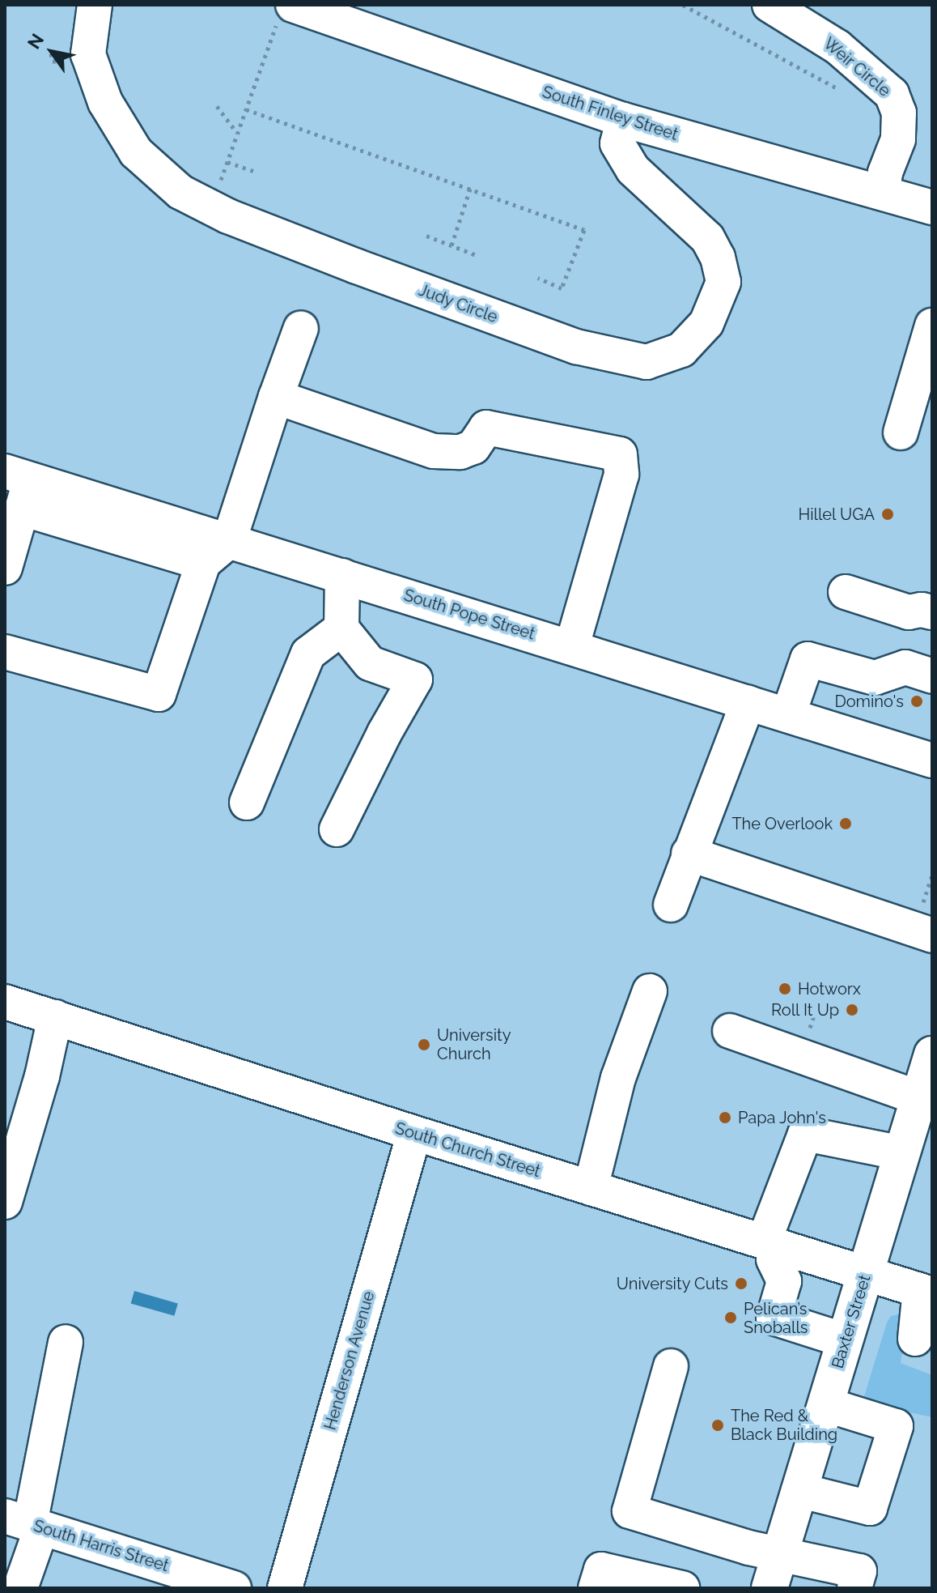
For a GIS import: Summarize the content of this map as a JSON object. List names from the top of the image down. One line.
{"streets":{"main road":["Baxter Street"],"street":["Weir Circle","South Finley Street","Judy Circle","South Pope Street","South Church Street","Henderson Avenue","South Harris Street"]},"crossings":[["Weir Circle","South Finley Street"],["South Finley Street","Judy Circle"],["South Church Street","Baxter Street"],["South Church Street","Henderson Avenue"]],"places":["Hillel UGA","Domino's","The Overlook","Hotworx","Roll It Up","University Church","Papa John's","University Cuts","Pelican’s Snoballs","The Red & Black Building"],"north":"top left"}
